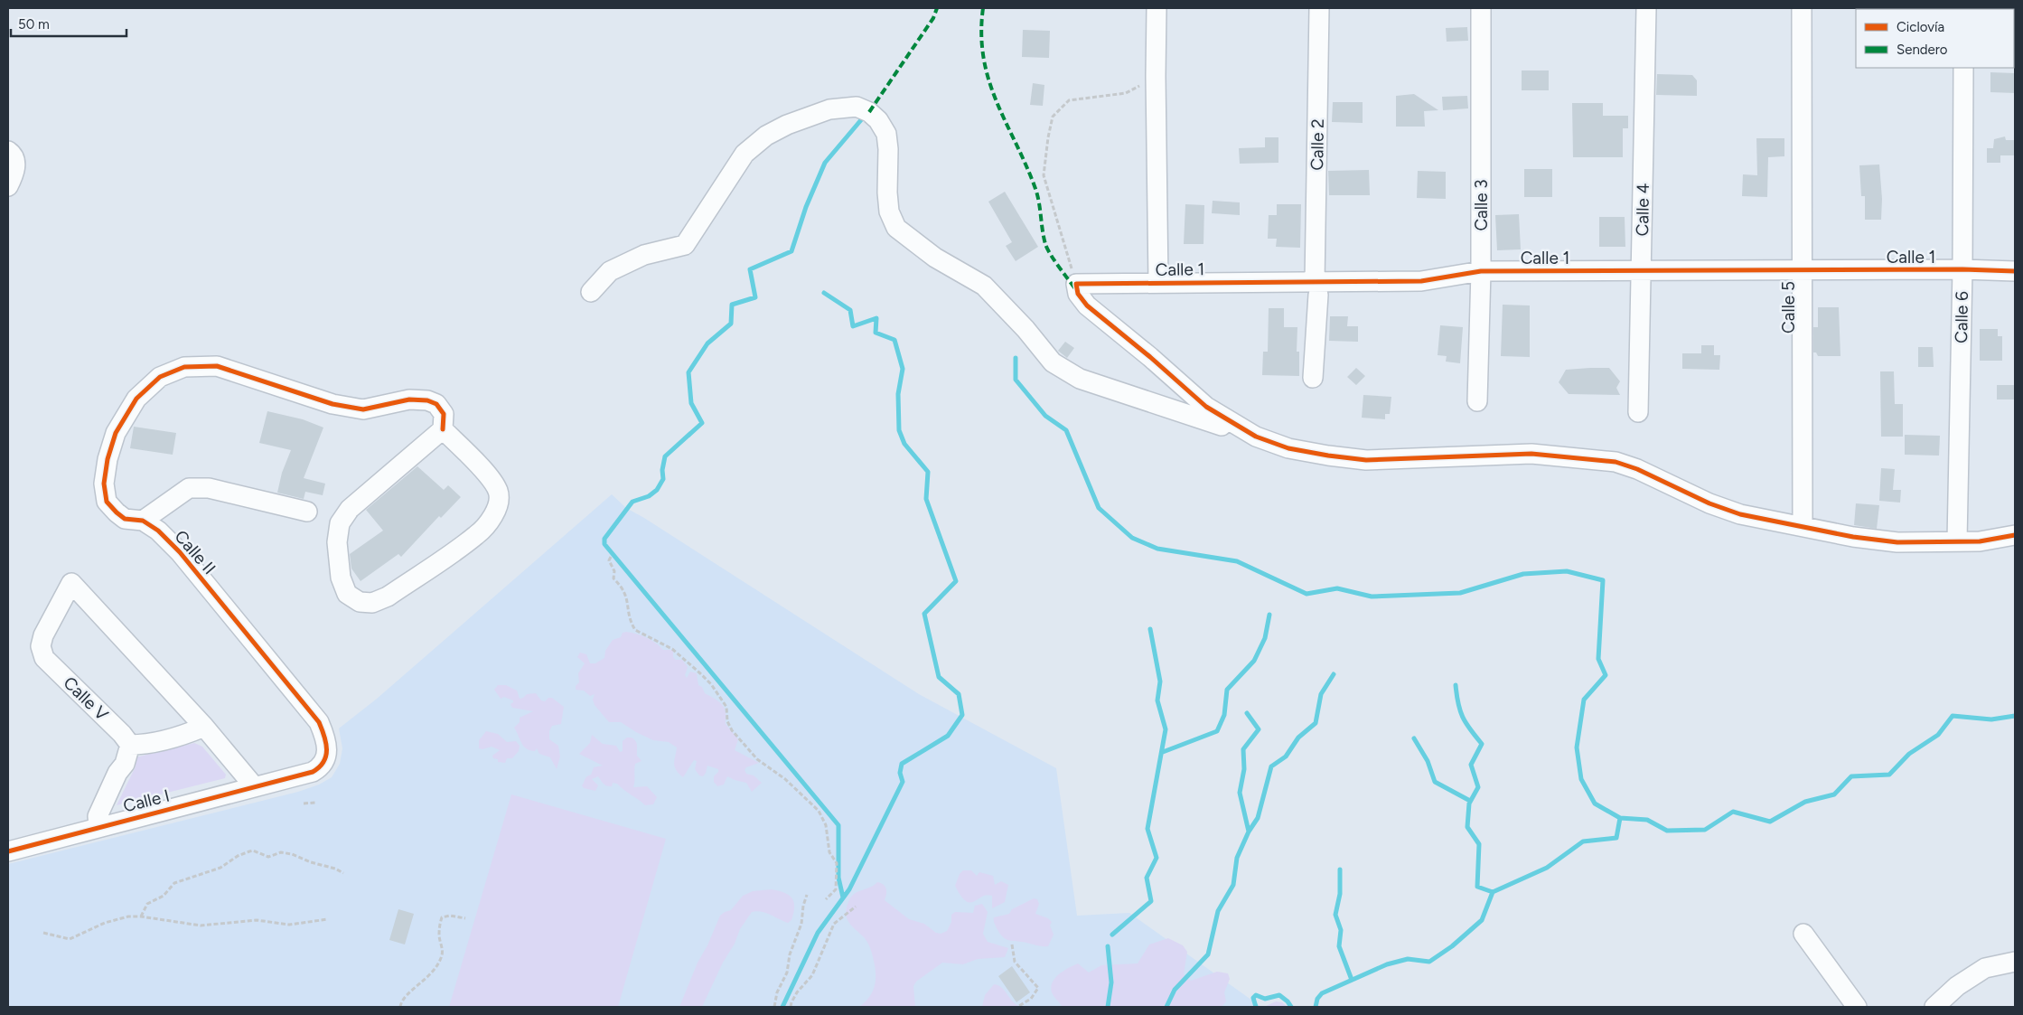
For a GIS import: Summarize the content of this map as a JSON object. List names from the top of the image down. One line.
{"streets":{"street":["Calle 2","Calle 3","Calle 4","Calle 1","Calle 5","Calle 6","Calle II","Calle V","Calle I"]},"crossings":[["Calle 2","Calle 1"],["Calle 3","Calle 1"],["Calle 4","Calle 1"],["Calle 1","Calle 5"],["Calle 1","Calle 6"],["Calle II","Calle I"]],"legend":["Ciclovía","Sendero"],"scale_bar":"50 m"}
